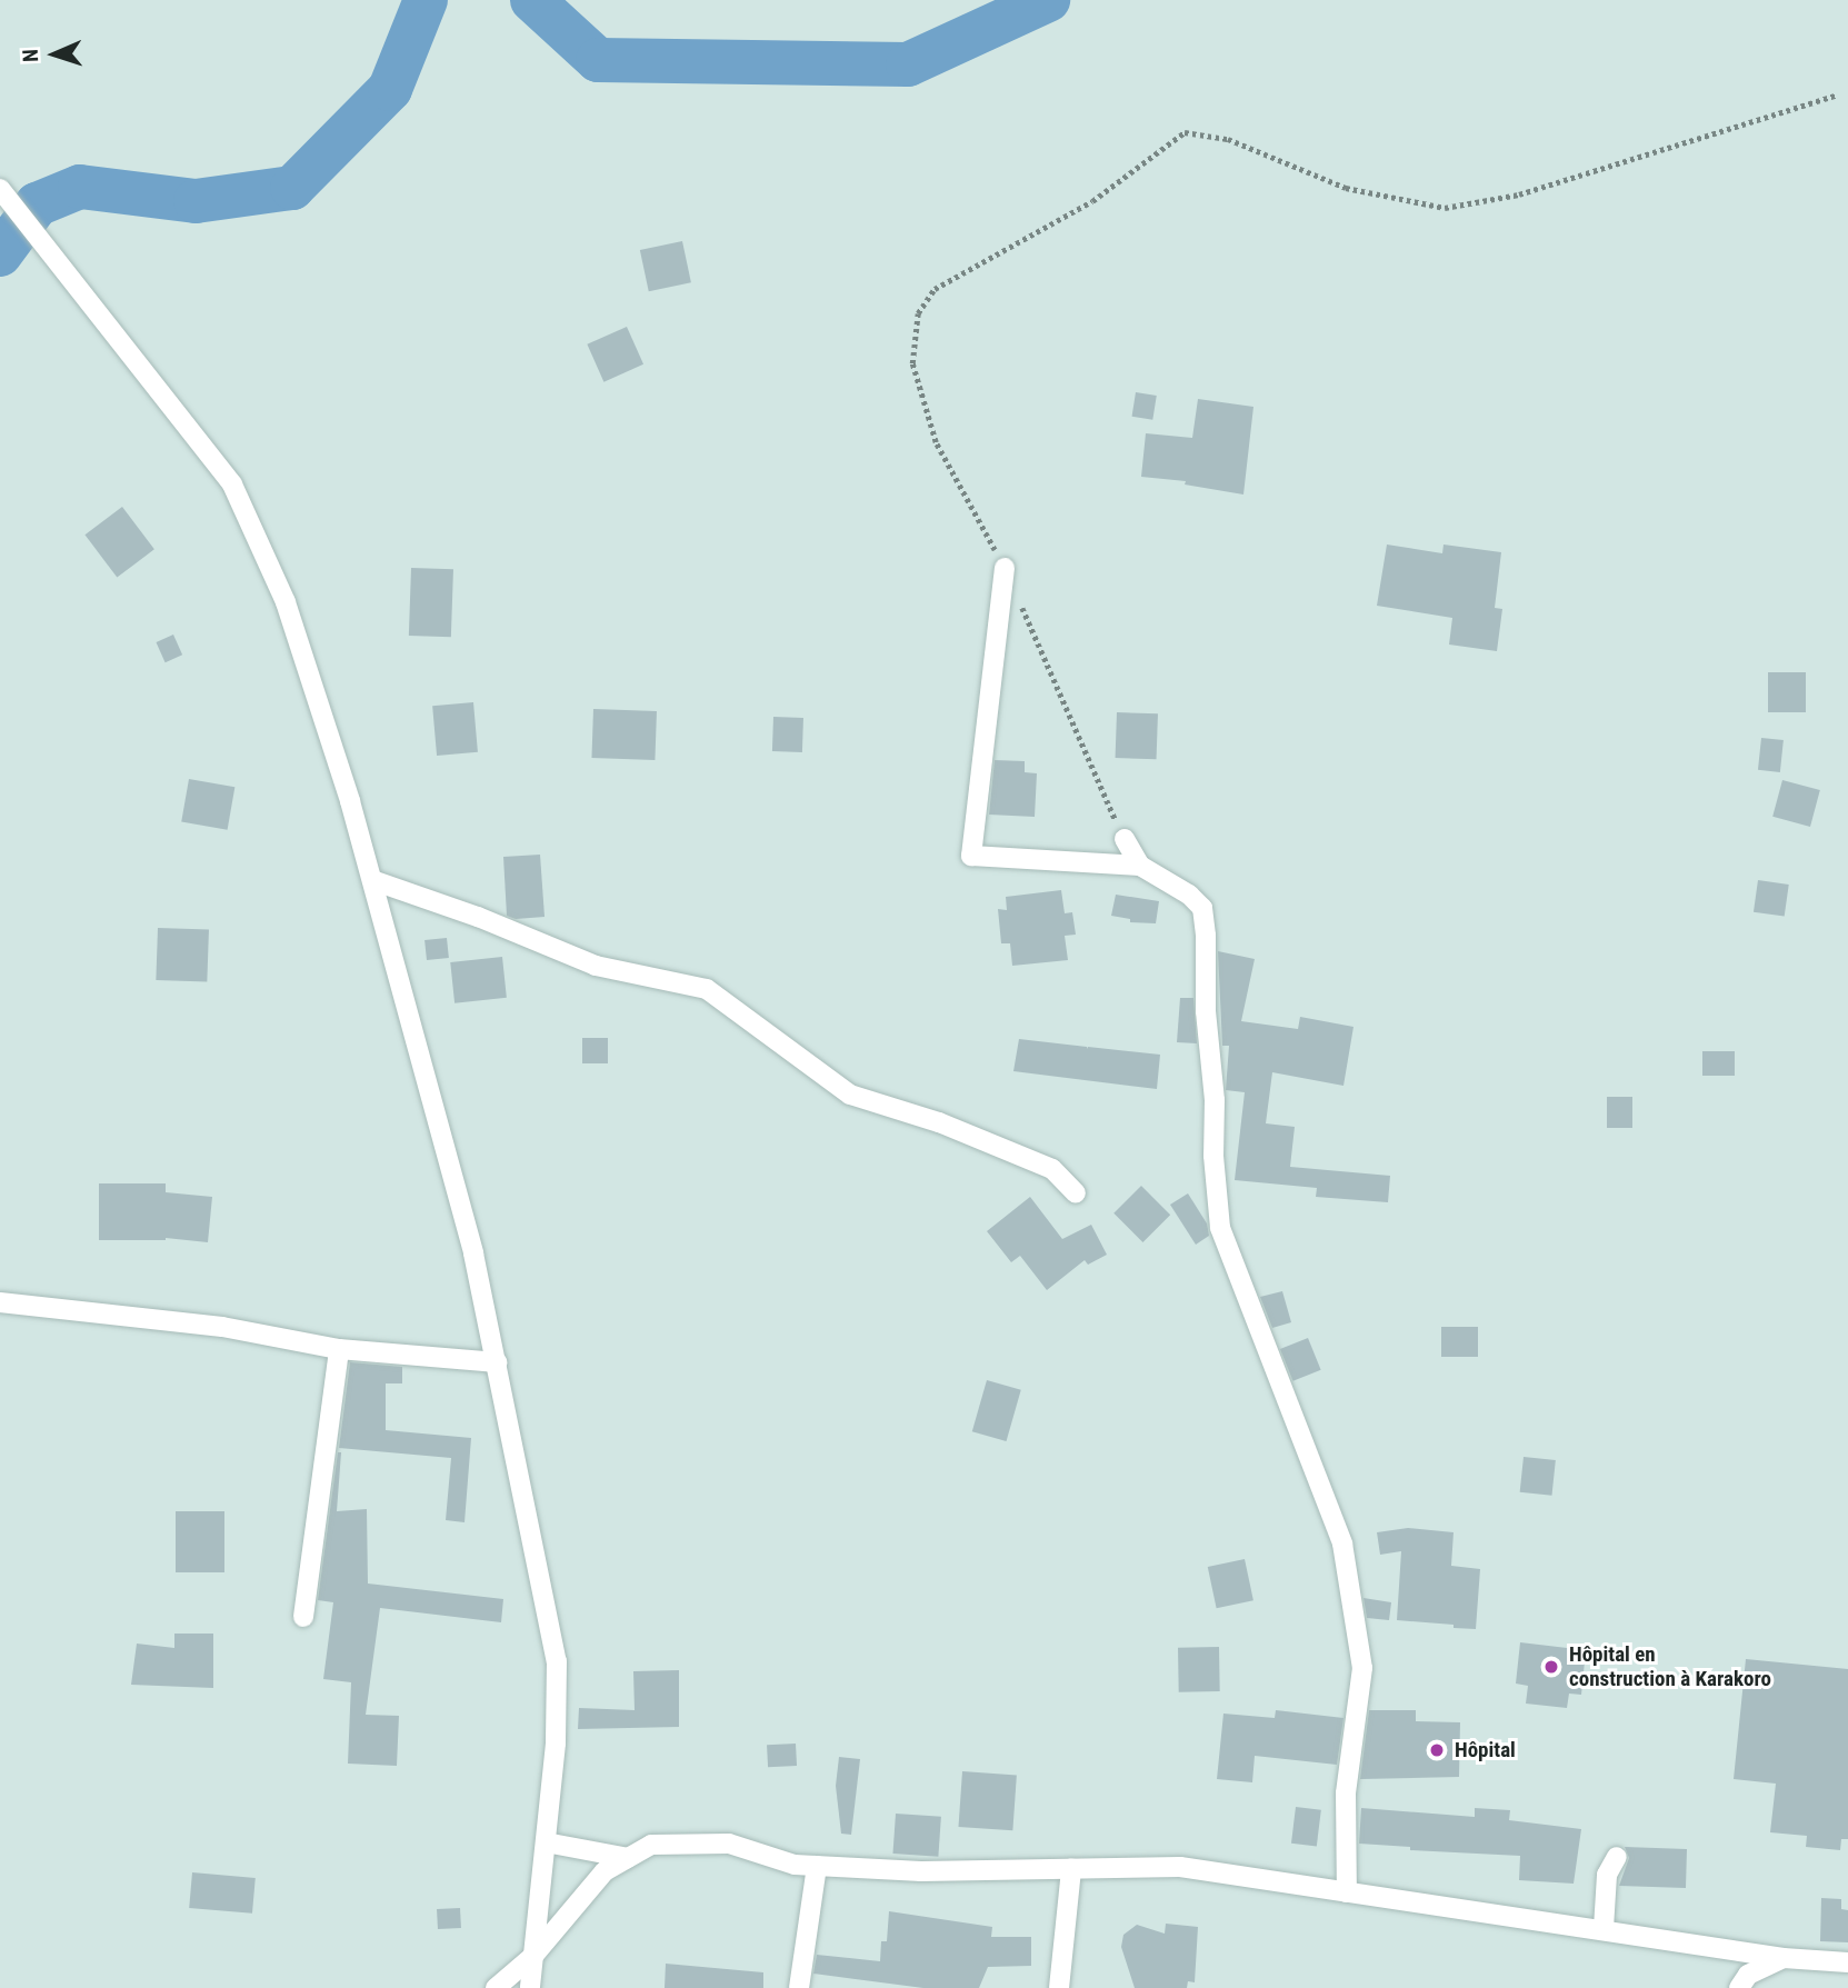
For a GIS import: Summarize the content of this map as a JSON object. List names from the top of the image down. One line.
{"places":["Hôpital en construction à Karakoro","Hôpital"],"north":"left"}
